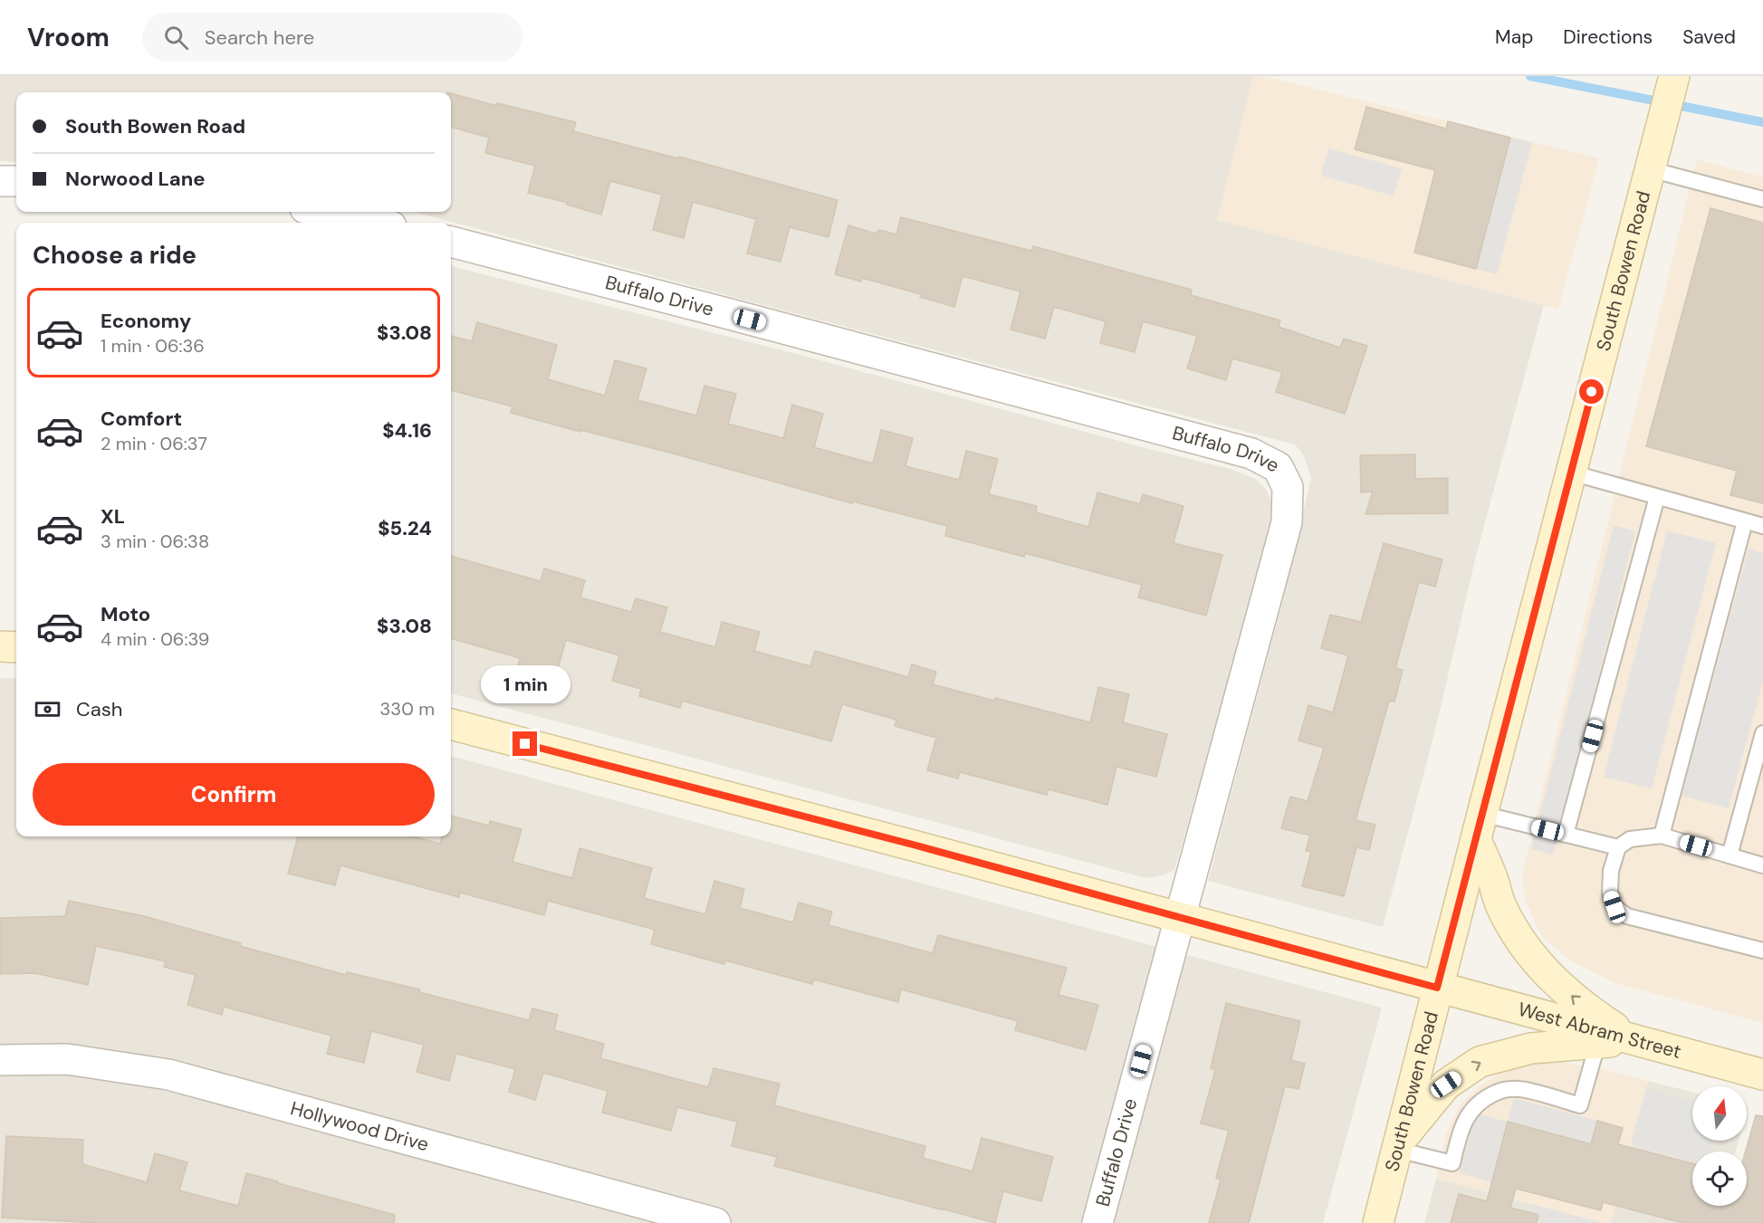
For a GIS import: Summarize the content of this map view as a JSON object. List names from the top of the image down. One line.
{"streets":{"main road":["South Bowen Road","West Abram Street"],"street":["Buffalo Drive","Hollywood Drive"]},"crossings":[["South Bowen Road","West Abram Street"],["Buffalo Drive","West Abram Street"]],"north":"top","page":{"header":"Vroom","search":"Search here","nav":["Map","Directions","Saved"],"banner":["South Bowen Road","Norwood Lane"],"heading":"Choose a ride","list":[{"name":"Economy","note":"1 min · 06:36","value":"$3.08"},{"name":"Comfort","note":"2 min · 06:37","value":"$4.16"},{"name":"XL","note":"3 min · 06:38","value":"$5.24"},{"name":"Moto","note":"4 min · 06:39","value":"$3.08"}],"bubble":"1 min","pay":["Cash","330 m"],"buttons":"Confirm"}}
